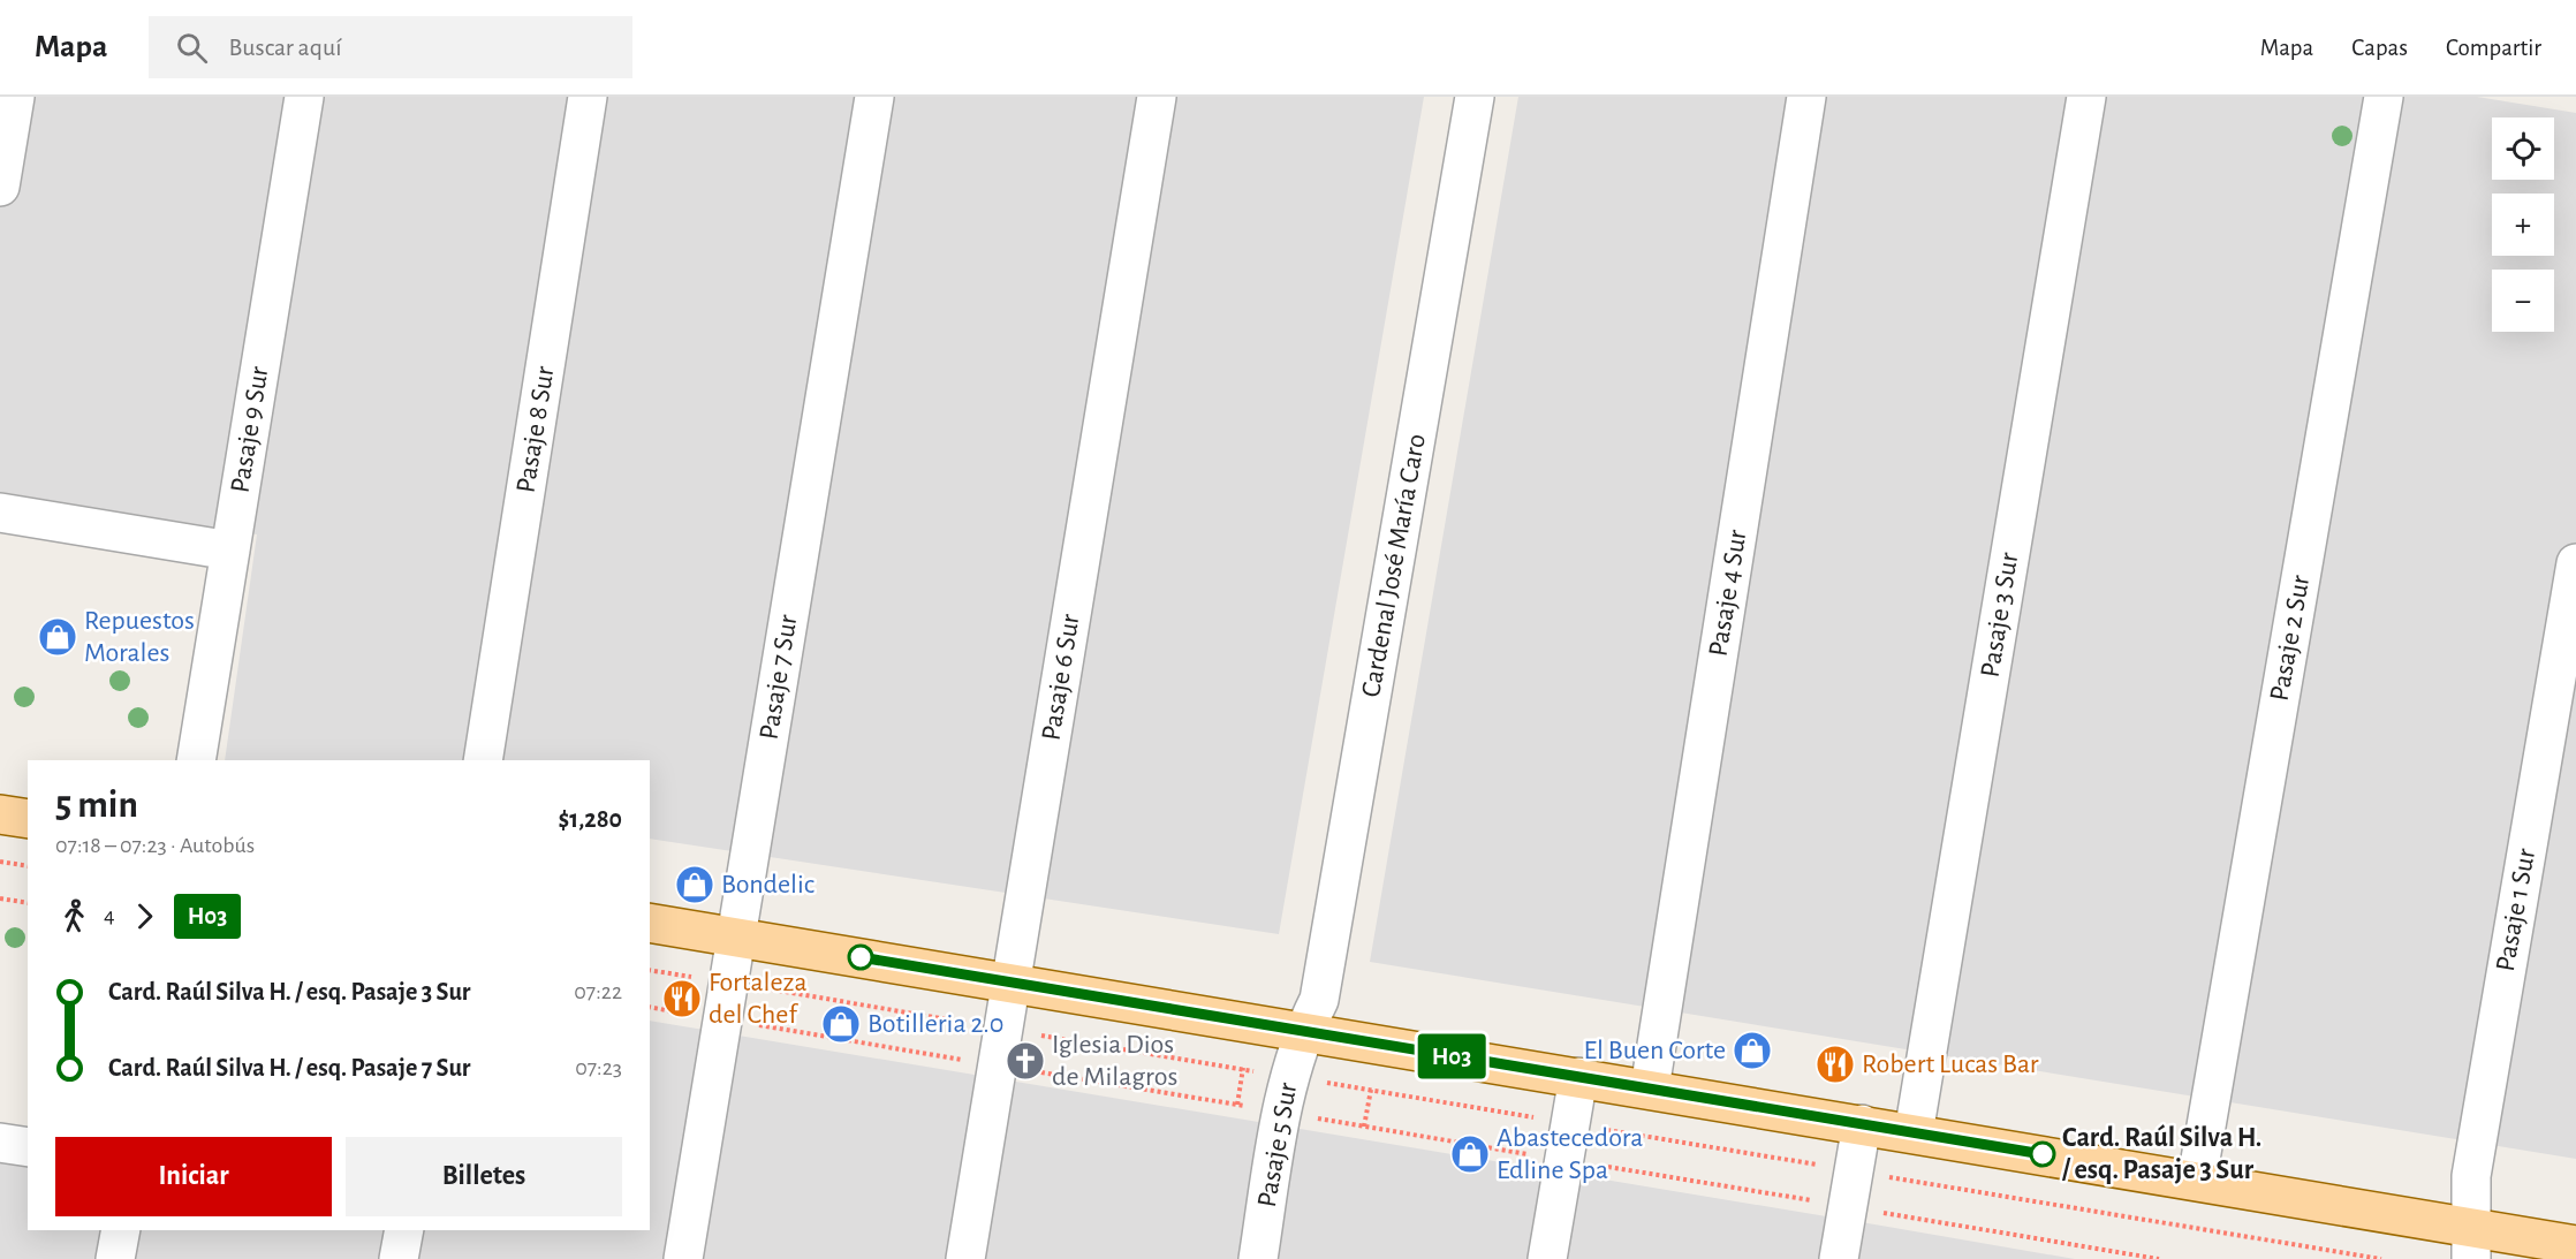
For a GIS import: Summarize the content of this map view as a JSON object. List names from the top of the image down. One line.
{"streets":{"street":["Pasaje 9 Sur","Pasaje 8 Sur","Cardenal José María Caro","Pasaje 4 Sur","Pasaje 3 Sur","Pasaje 2 Sur","Pasaje 7 Sur","Pasaje 6 Sur","Pasaje 1 Sur","Pasaje 5 Sur"]},"crossings":[["Cardenal José María Caro","Pasaje 5 Sur"]],"places":{"shop":["Repuestos Morales","Bondelic","Botilleria 2.0","El Buen Corte","Abastecedora Edline Spa"],"restaurant":["Fortaleza del Chef","Robert Lucas Bar"],"church":["Iglesia Dios de Milagros"],"other":["Card. Raúl Silva H. / esq. Pasaje 3 Sur"]},"lines":["bus line H03"],"page":{"header":"Mapa","search":"Buscar aquí","nav":["Mapa","Capas","Compartir"],"on_map":"H03","map_buttons":["+","−"],"heading":["5 min","07:18 – 07:23 · Autobús","$1,280"],"legs":["4","H03"],"list":[{"name":"Card. Raúl Silva H. / esq. Pasaje 3 Sur","value":"07:22"},{"name":"Card. Raúl Silva H. / esq. Pasaje 7 Sur","value":"07:23"}],"buttons":["Iniciar","Billetes"]}}
